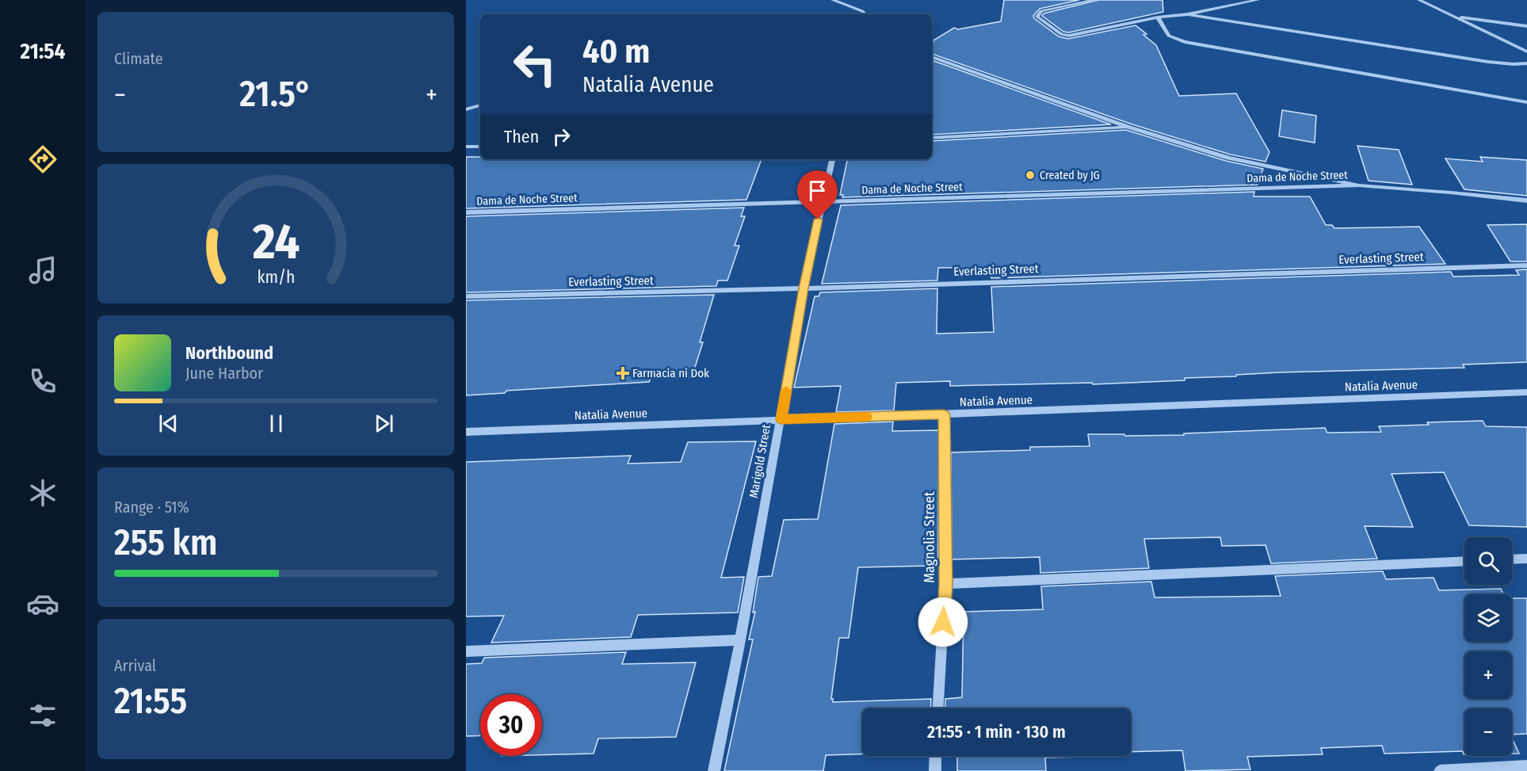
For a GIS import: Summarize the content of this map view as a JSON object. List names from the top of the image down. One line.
{"streets":{"street":["Dama de Noche Street","Everlasting Street","Natalia Avenue","Marigold Street","Magnolia Street"]},"crossings":[["Dama de Noche Street","Marigold Street"],["Everlasting Street","Marigold Street"],["Natalia Avenue","Marigold Street"],["Natalia Avenue","Magnolia Street"]],"places":{"other":["Created by JG"],"health":["Farmacia ni Dok"]},"page":{"tabs":"21:54","tile":["Climate",["Range · 51%","255 km"],["Arrival","21:55"]],"turn":["40 m","Natalia Avenue"],"heat":["−","21.5°","+"],"then":"Then","song":["Northbound","June Harbor"],"map_buttons":["+","−"],"limit":"30","trip":"21:55 · 1 min · 130 m","gauge":["24","km/h"]}}
